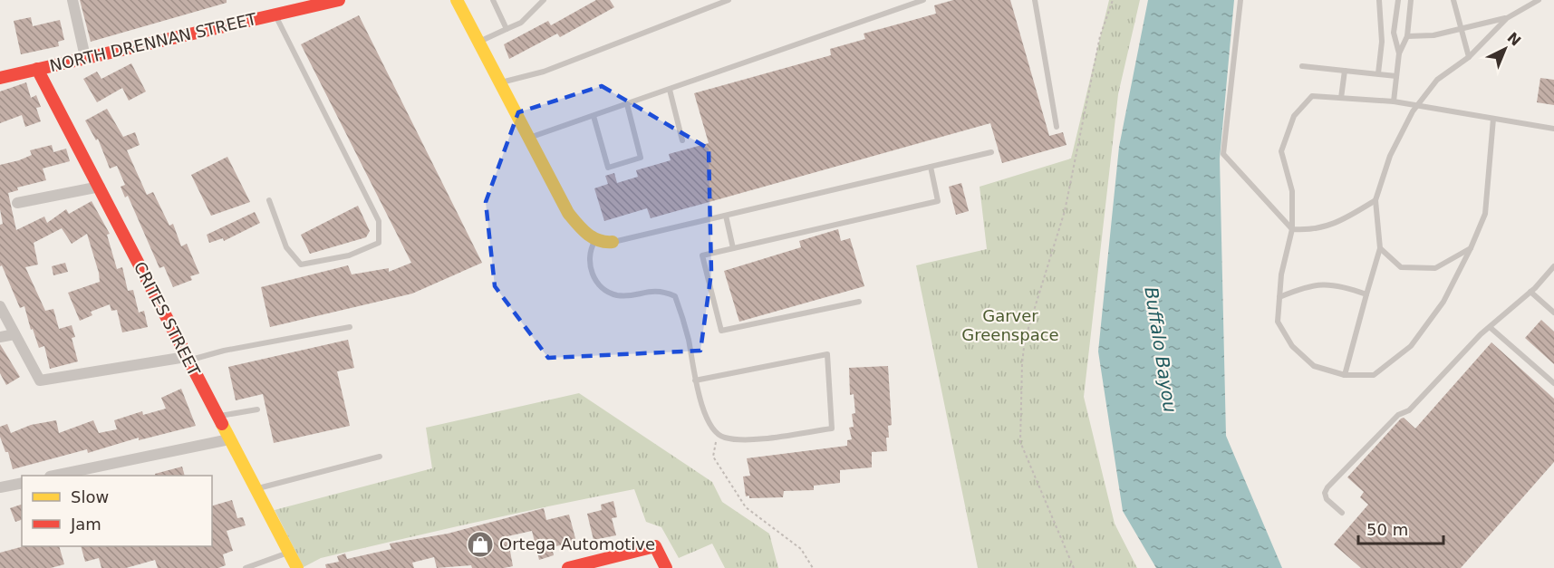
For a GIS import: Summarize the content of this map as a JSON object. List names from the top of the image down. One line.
{"streets":{"street":["NORTH DRENNAN STREET","CRITES STREET"]},"crossings":[["NORTH DRENNAN STREET","CRITES STREET"]],"water":["Buffalo Bayou"],"parks":["Garver Greenspace"],"places":{"shop":["Ortega Automotive"]},"legend":["Slow","Jam"],"scale_bar":"50 m","north":"top right"}
